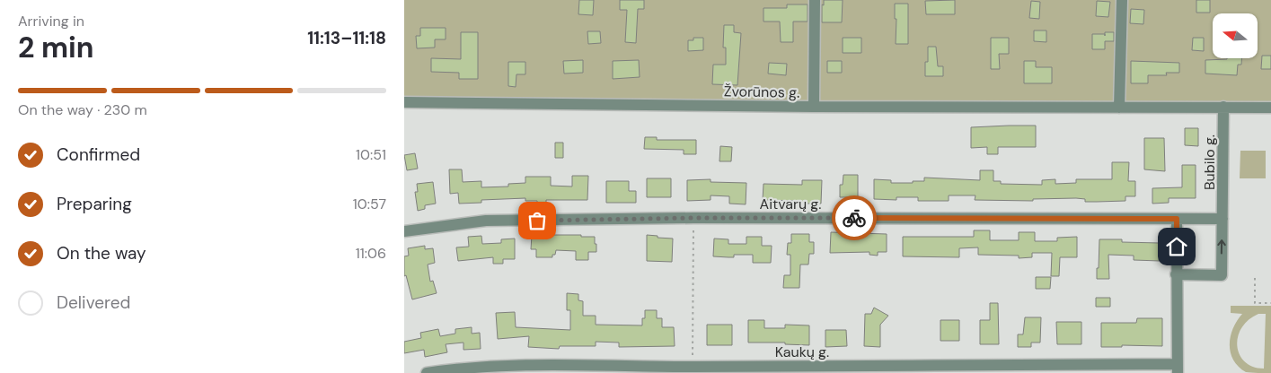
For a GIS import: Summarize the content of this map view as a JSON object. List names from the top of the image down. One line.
{"streets":{"street":["Žvorūnos g.","Bubilo g.","Aitvarų g.","Kaukų g."]},"crossings":[["Žvorūnos g.","Bubilo g."]],"north":"left","page":{"heading":["2 min","Arriving in","11:13–11:18"],"bar":"On the way · 230 m","list":[["Confirmed","10:51"],["Preparing","10:57"],["On the way","11:06"],"Delivered"]}}
